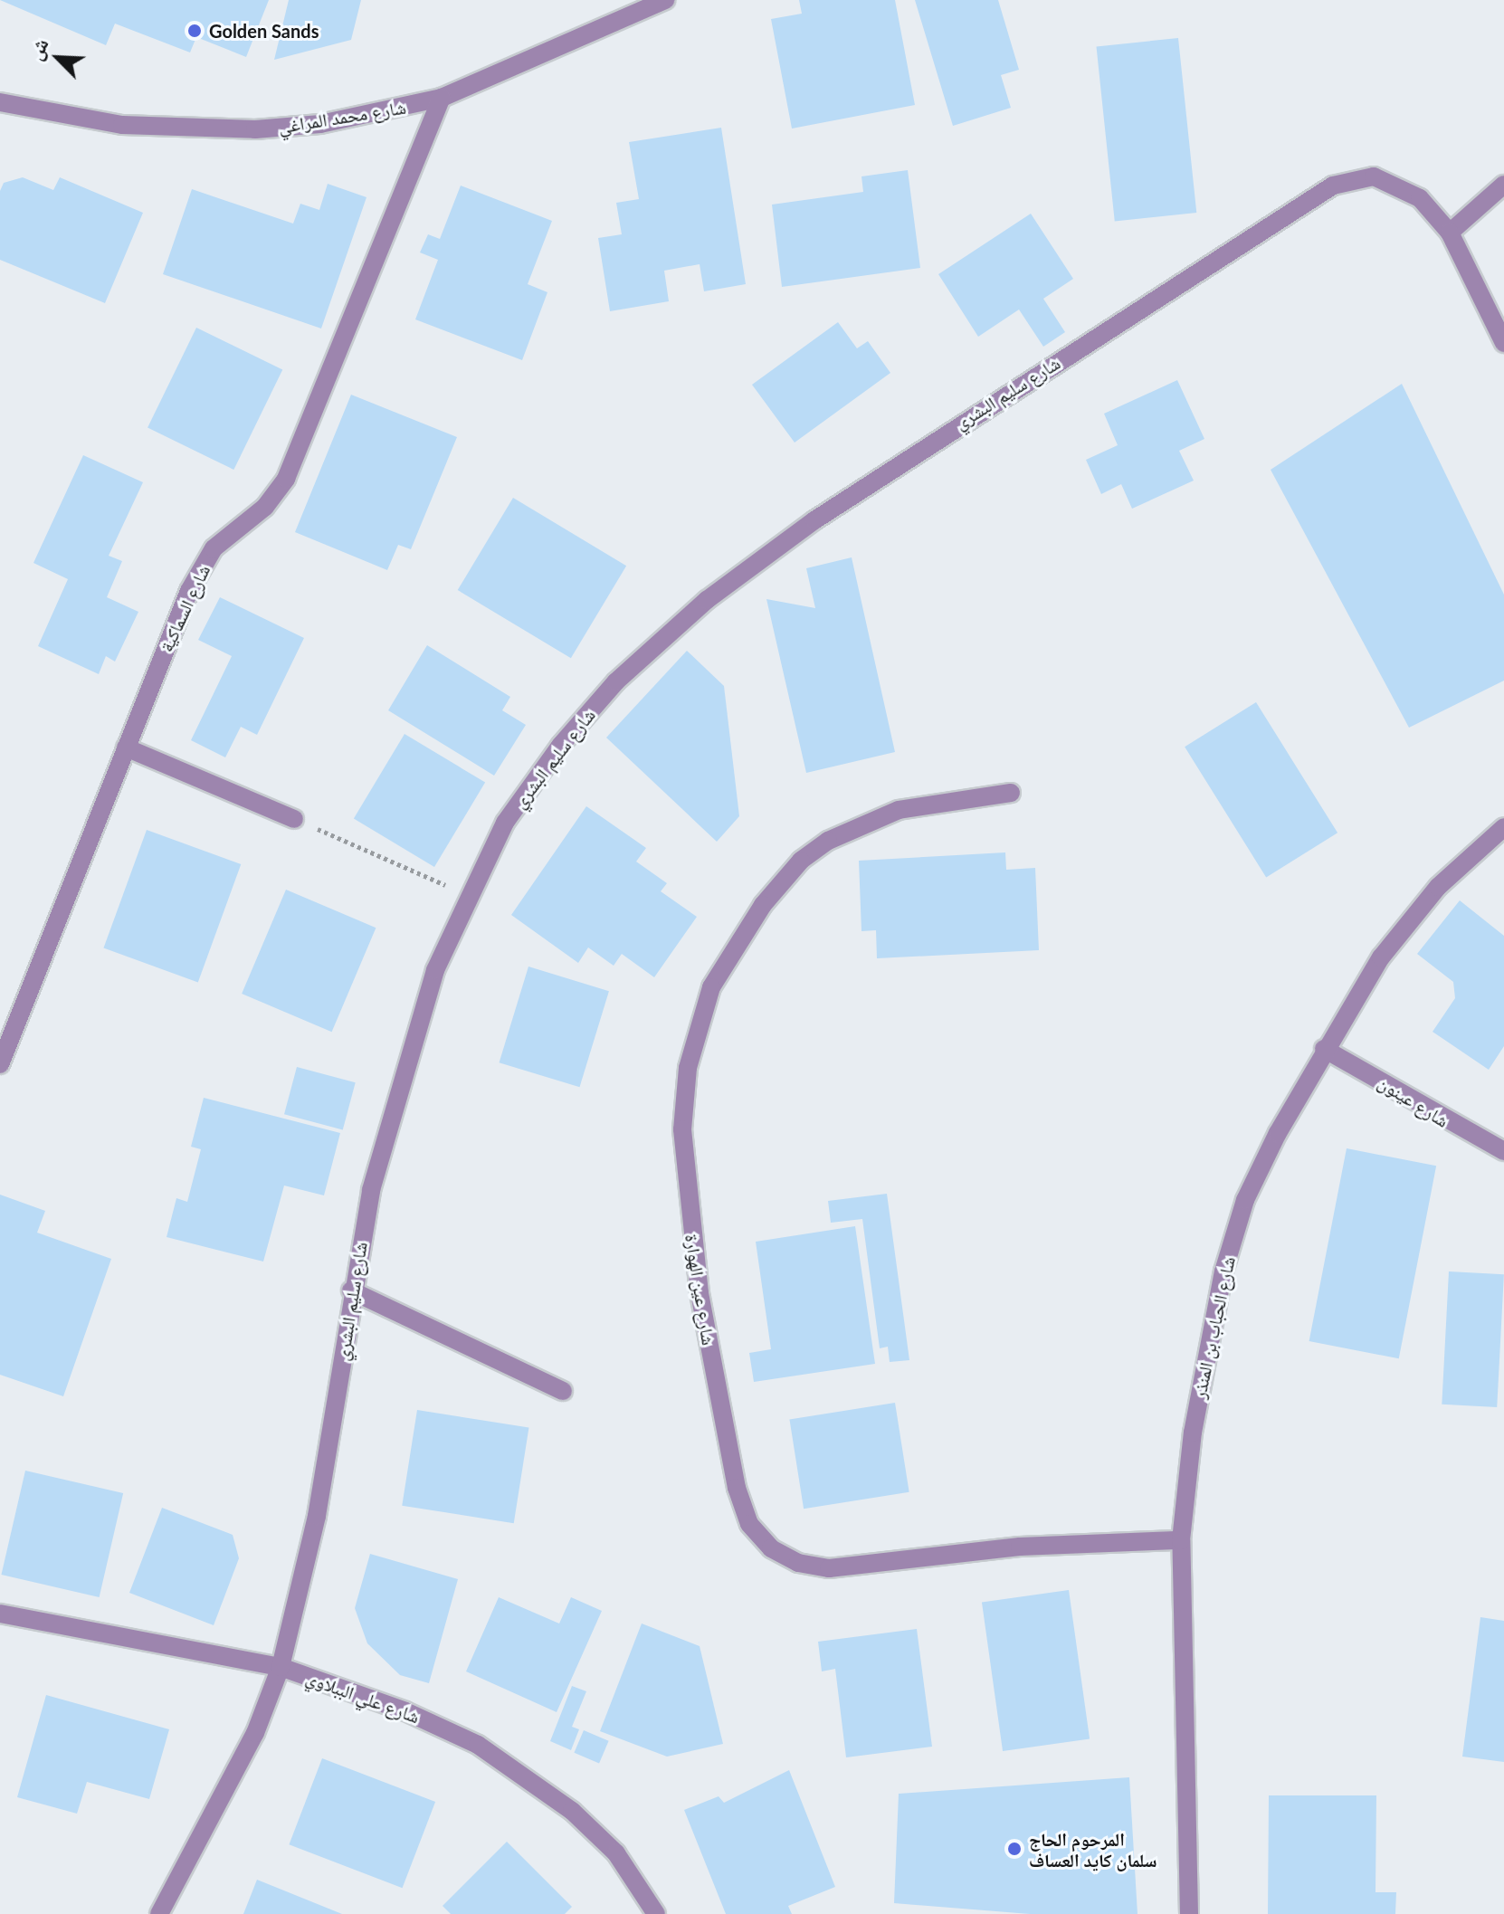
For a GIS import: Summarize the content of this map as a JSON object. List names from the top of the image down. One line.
{"streets":{"street":["شارع محمد المراغي","شارع سليم البشري","شارع السماكية","شارع عينون","شارع عين الهوارة","شارع الحباب بن المنذر","شارع علي الببلاوي"]},"crossings":[["شارع محمد المراغي","شارع السماكية"],["شارع سليم البشري","شارع علي الببلاوي"],["شارع عينون","شارع الحباب بن المنذر"],["شارع عين الهوارة","شارع الحباب بن المنذر"]],"places":["Golden Sands","المرحوم الحاج سلمان كايد العساف"],"north":"top left"}
